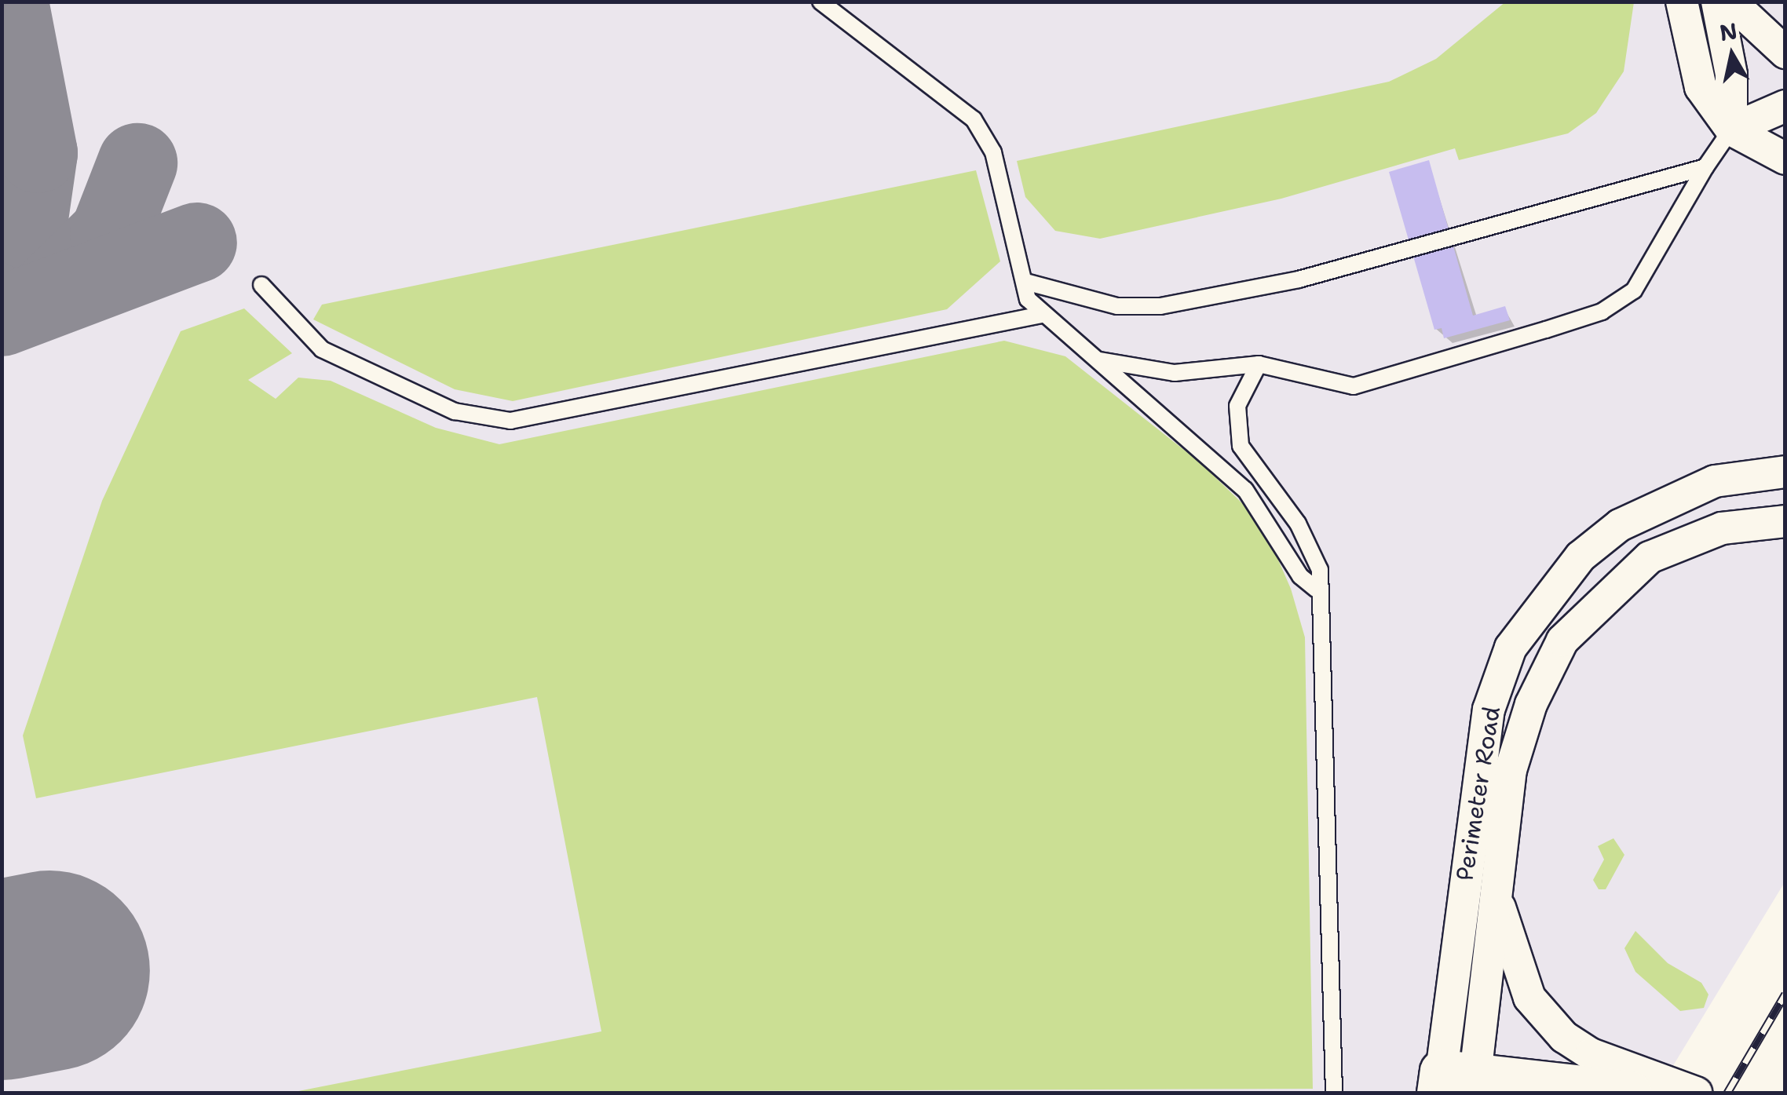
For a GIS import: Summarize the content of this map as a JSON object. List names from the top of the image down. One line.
{"streets":{"street":["Perimeter Road"]},"north":"top"}
